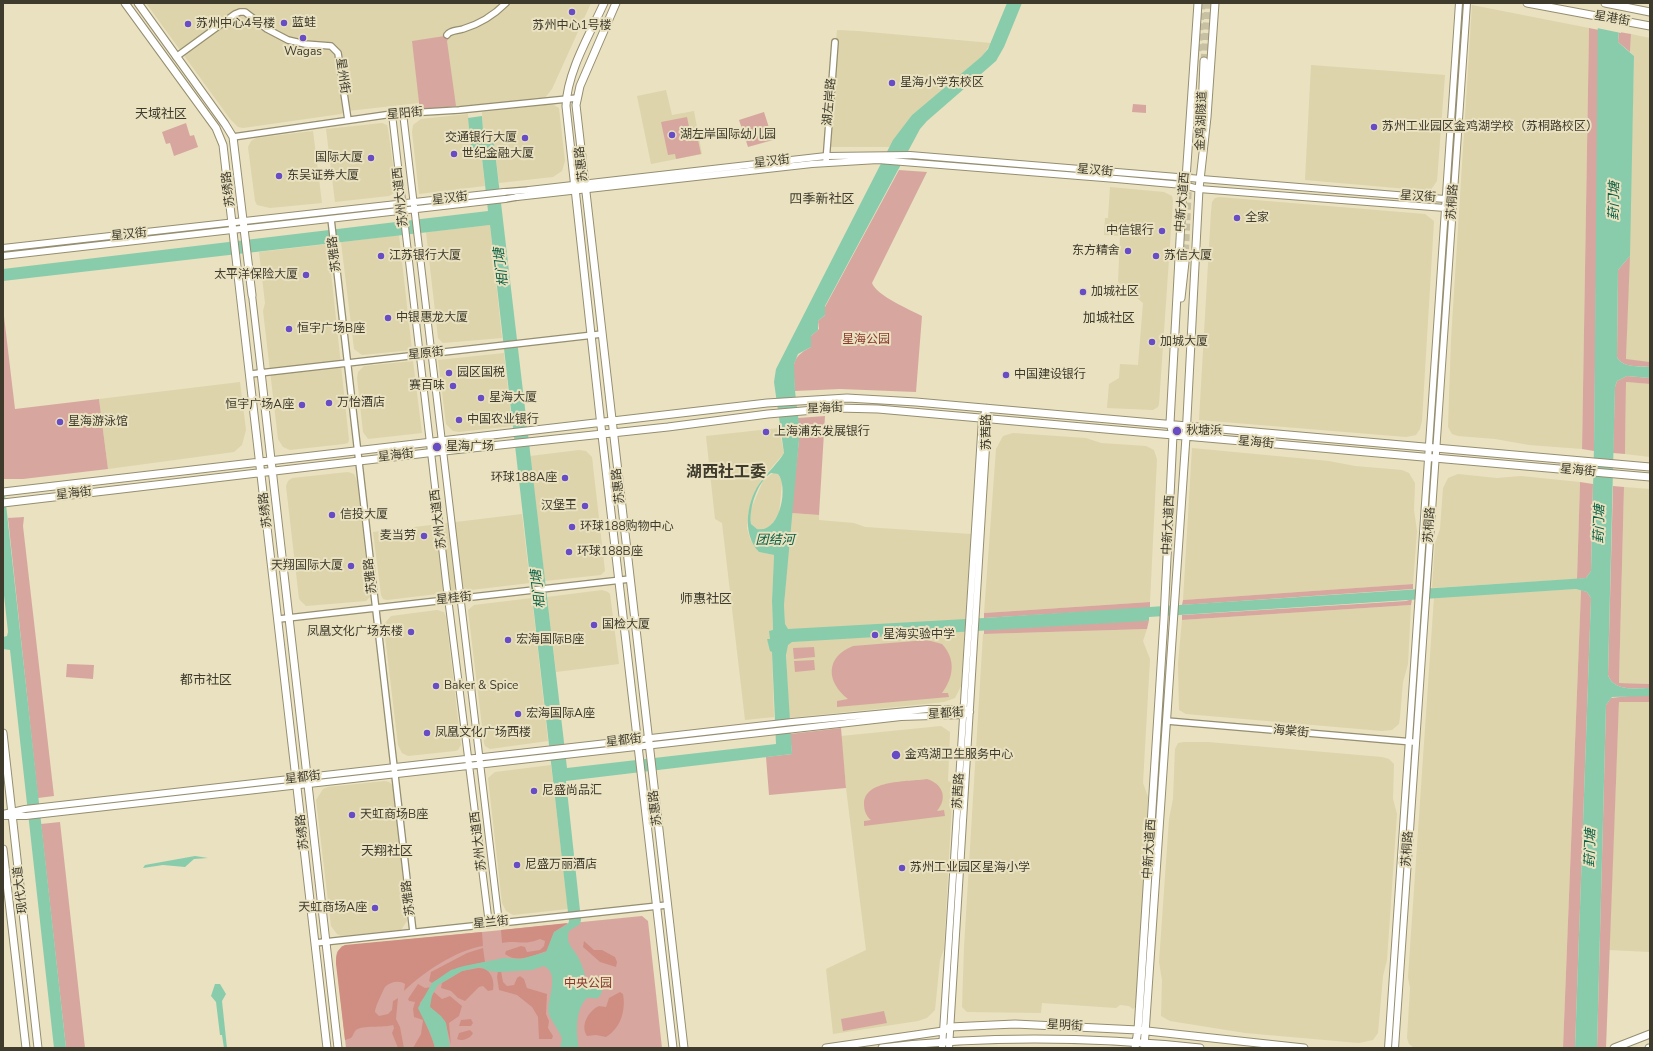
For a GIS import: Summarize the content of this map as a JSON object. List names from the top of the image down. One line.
{"streets":{"main road":["星港街","金鸡湖隧道","星汉街","苏惠路","苏绣路","苏州大道西","中新大道西","苏桐路","星海街","苏茜路","星都街","现代大道","星明街"],"street":["星州街","湖左岸路","星阳街","苏雅路","星原街","星桂街","海棠街","星兰街"]},"crossings":[["星州街","星阳街"],["星州街","苏绣路"],["湖左岸路","星汉街"],["星阳街","苏惠路"],["星阳街","苏绣路"],["星阳街","苏州大道西"],["金鸡湖隧道","星汉街"],["金鸡湖隧道","中新大道西"],["星汉街","苏惠路"],["星汉街","苏绣路"],["星汉街","苏州大道西"],["星汉街","中新大道西"],["星汉街","苏桐路"],["星汉街","苏雅路"],["苏惠路","星原街"],["苏惠路","星海街"],["苏惠路","星桂街"],["苏惠路","星都街"],["苏惠路","星兰街"],["苏绣路","星原街"],["苏绣路","星海街"],["苏绣路","星桂街"],["苏绣路","星都街"],["苏绣路","星兰街"],["苏州大道西","星原街"],["苏州大道西","星海街"],["苏州大道西","星桂街"],["苏州大道西","星都街"],["苏州大道西","星兰街"],["中新大道西","星海街"],["中新大道西","海棠街"],["中新大道西","星明街"],["苏桐路","星海街"],["苏桐路","海棠街"],["苏雅路","星原街"],["苏雅路","星海街"],["苏雅路","星桂街"],["苏雅路","星都街"],["苏雅路","星兰街"],["星海街","苏茜路"],["苏茜路","星都街"],["苏茜路","星明街"],["星都街","现代大道"]],"districts":["天域社区","四季新社区","加城社区","湖西社工委","师惠社区","都市社区","天翔社区"],"water":["葑门塘","相门塘","团结河"],"parks":["星海公园","中央公园"],"places":["苏州中心1号楼","蓝蛙","苏州中心4号楼","Wagas","星海小学东校区","苏州工业园区金鸡湖学校（苏桐路校区）","湖左岸国际幼儿园","交通银行大厦","世纪金融大厦","国际大厦","东吴证券大厦","全家","中信银行","东方精舍","江苏银行大厦","苏信大厦","太平洋保险大厦","加城社区","中银惠龙大厦","恒宇广场B座","加城大厦","园区国税","中国建设银行","赛百味","星海大厦","万怡酒店","恒宇广场A座","中国农业银行","星海游泳馆","秋塘浜","上海浦东发展银行","星海广场","环球188A座","汉堡王","信投大厦","环球188购物中心","麦当劳","环球188B座","天翔国际大厦","国检大厦","凤凰文化广场东楼","星海实验中学","宏海国际B座","Baker & Spice","宏海国际A座","凤凰文化广场西楼","金鸡湖卫生服务中心","尼盛尚品汇","天虹商场B座","尼盛万丽酒店","苏州工业园区星海小学","天虹商场A座"]}
